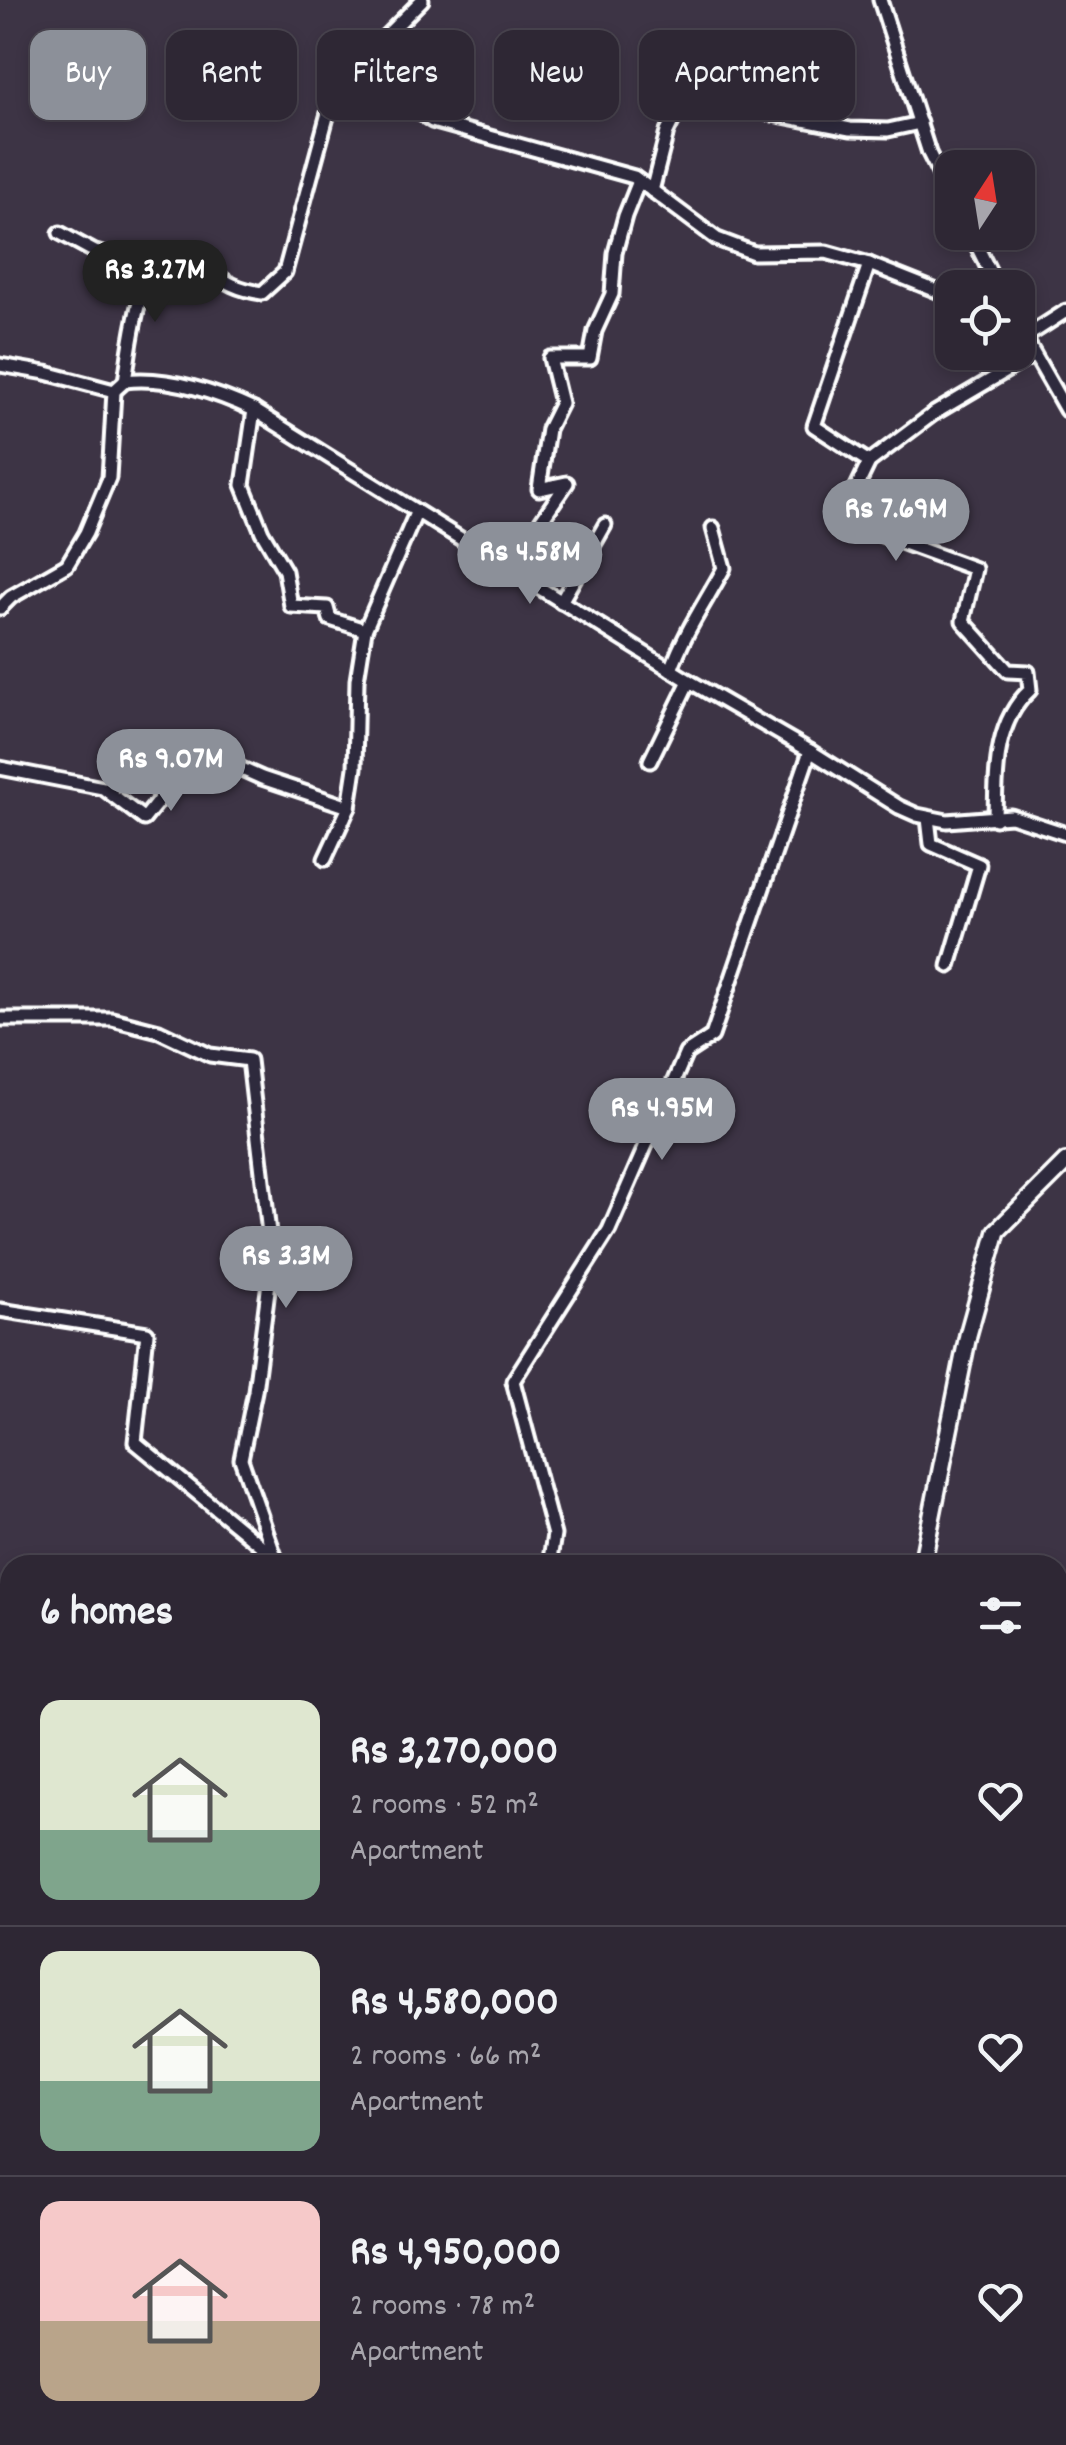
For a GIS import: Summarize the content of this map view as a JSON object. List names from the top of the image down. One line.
{"north":"top","page":{"chip":["Buy","Rent","Filters","New","Apartment"],"price":["Rs 3.27M","Rs 7.69M","Rs 4.58M","Rs 9.07M","Rs 4.95M","Rs 3.3M"],"heading":"6 homes","list":[{"name":"Rs 3,270,000","note":"2 rooms · 52 m² · Apartment"},{"name":"Rs 4,580,000","note":"2 rooms · 66 m² · Apartment"},{"name":"Rs 4,950,000","note":"2 rooms · 78 m² · Apartment"}]}}
